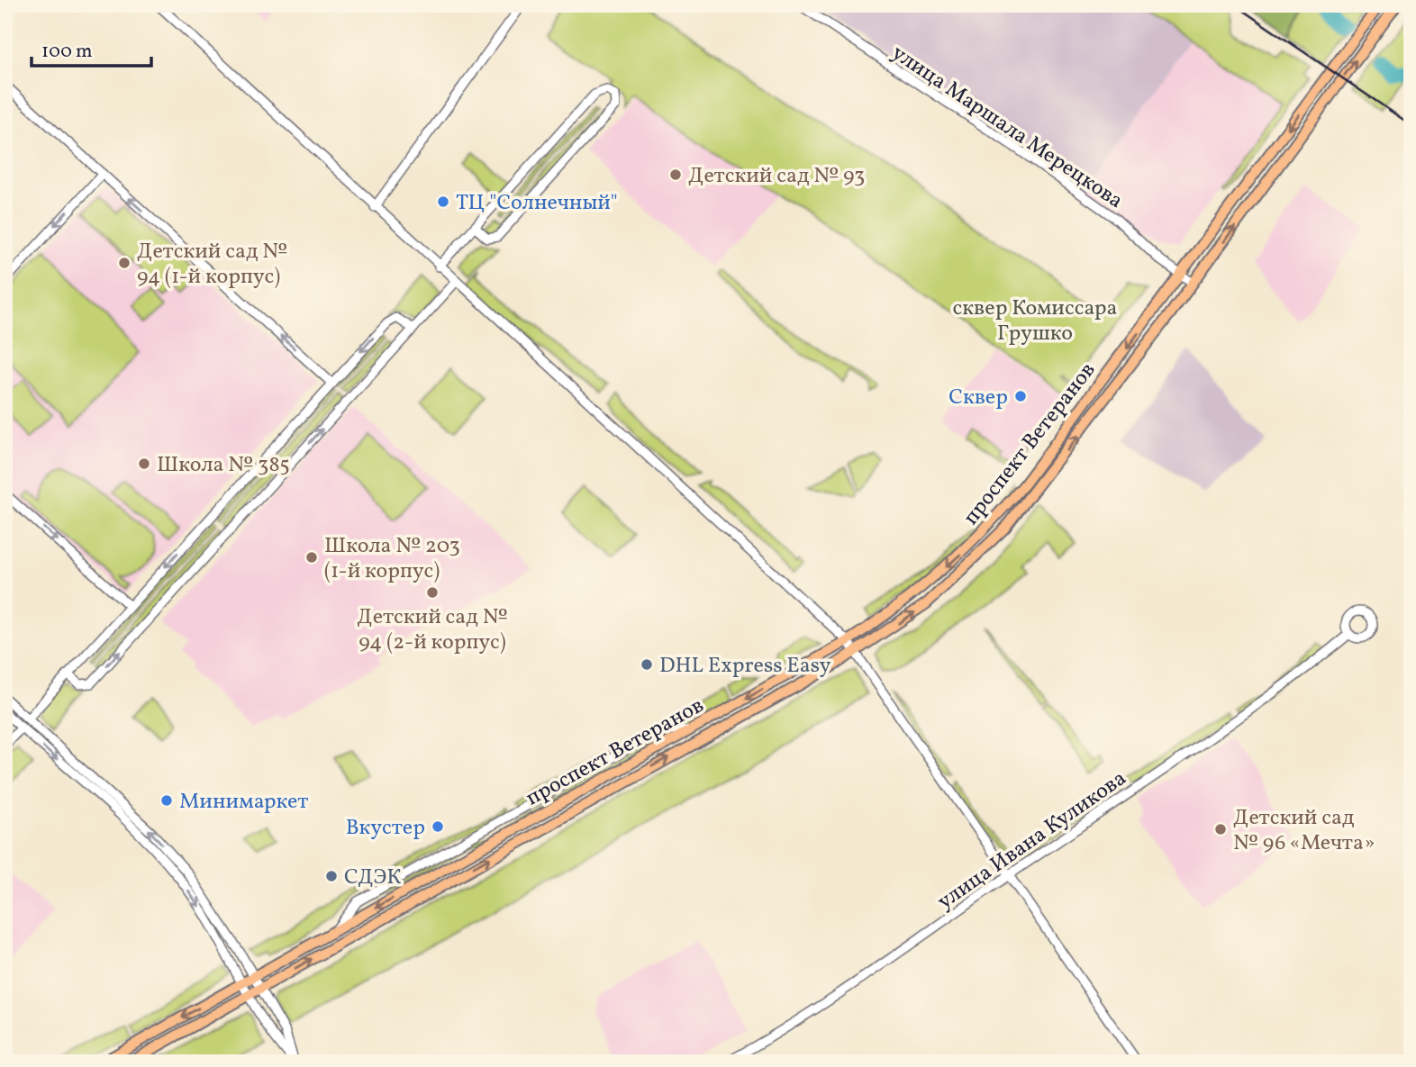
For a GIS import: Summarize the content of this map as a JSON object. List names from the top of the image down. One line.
{"streets":{"main road":["проспект Ветеранов"],"street":["улица Маршала Мерецкова","улица Ивана Куликова"]},"crossings":[["улица Маршала Мерецкова","проспект Ветеранов"]],"parks":["сквер Комиссара Грушко"],"places":["Детский сад № 93","ТЦ \"Солнечный\"","Детский сад № 94 (1-й корпус)","Сквер","Школа № 385","Школа № 203 (1-й корпус)","Детский сад № 94 (2-й корпус)","DHL Express Easy","Минимаркет","Вкустер","Детский сад № 96 «Мечта»","СДЭК"],"scale_bar":"100 m"}
